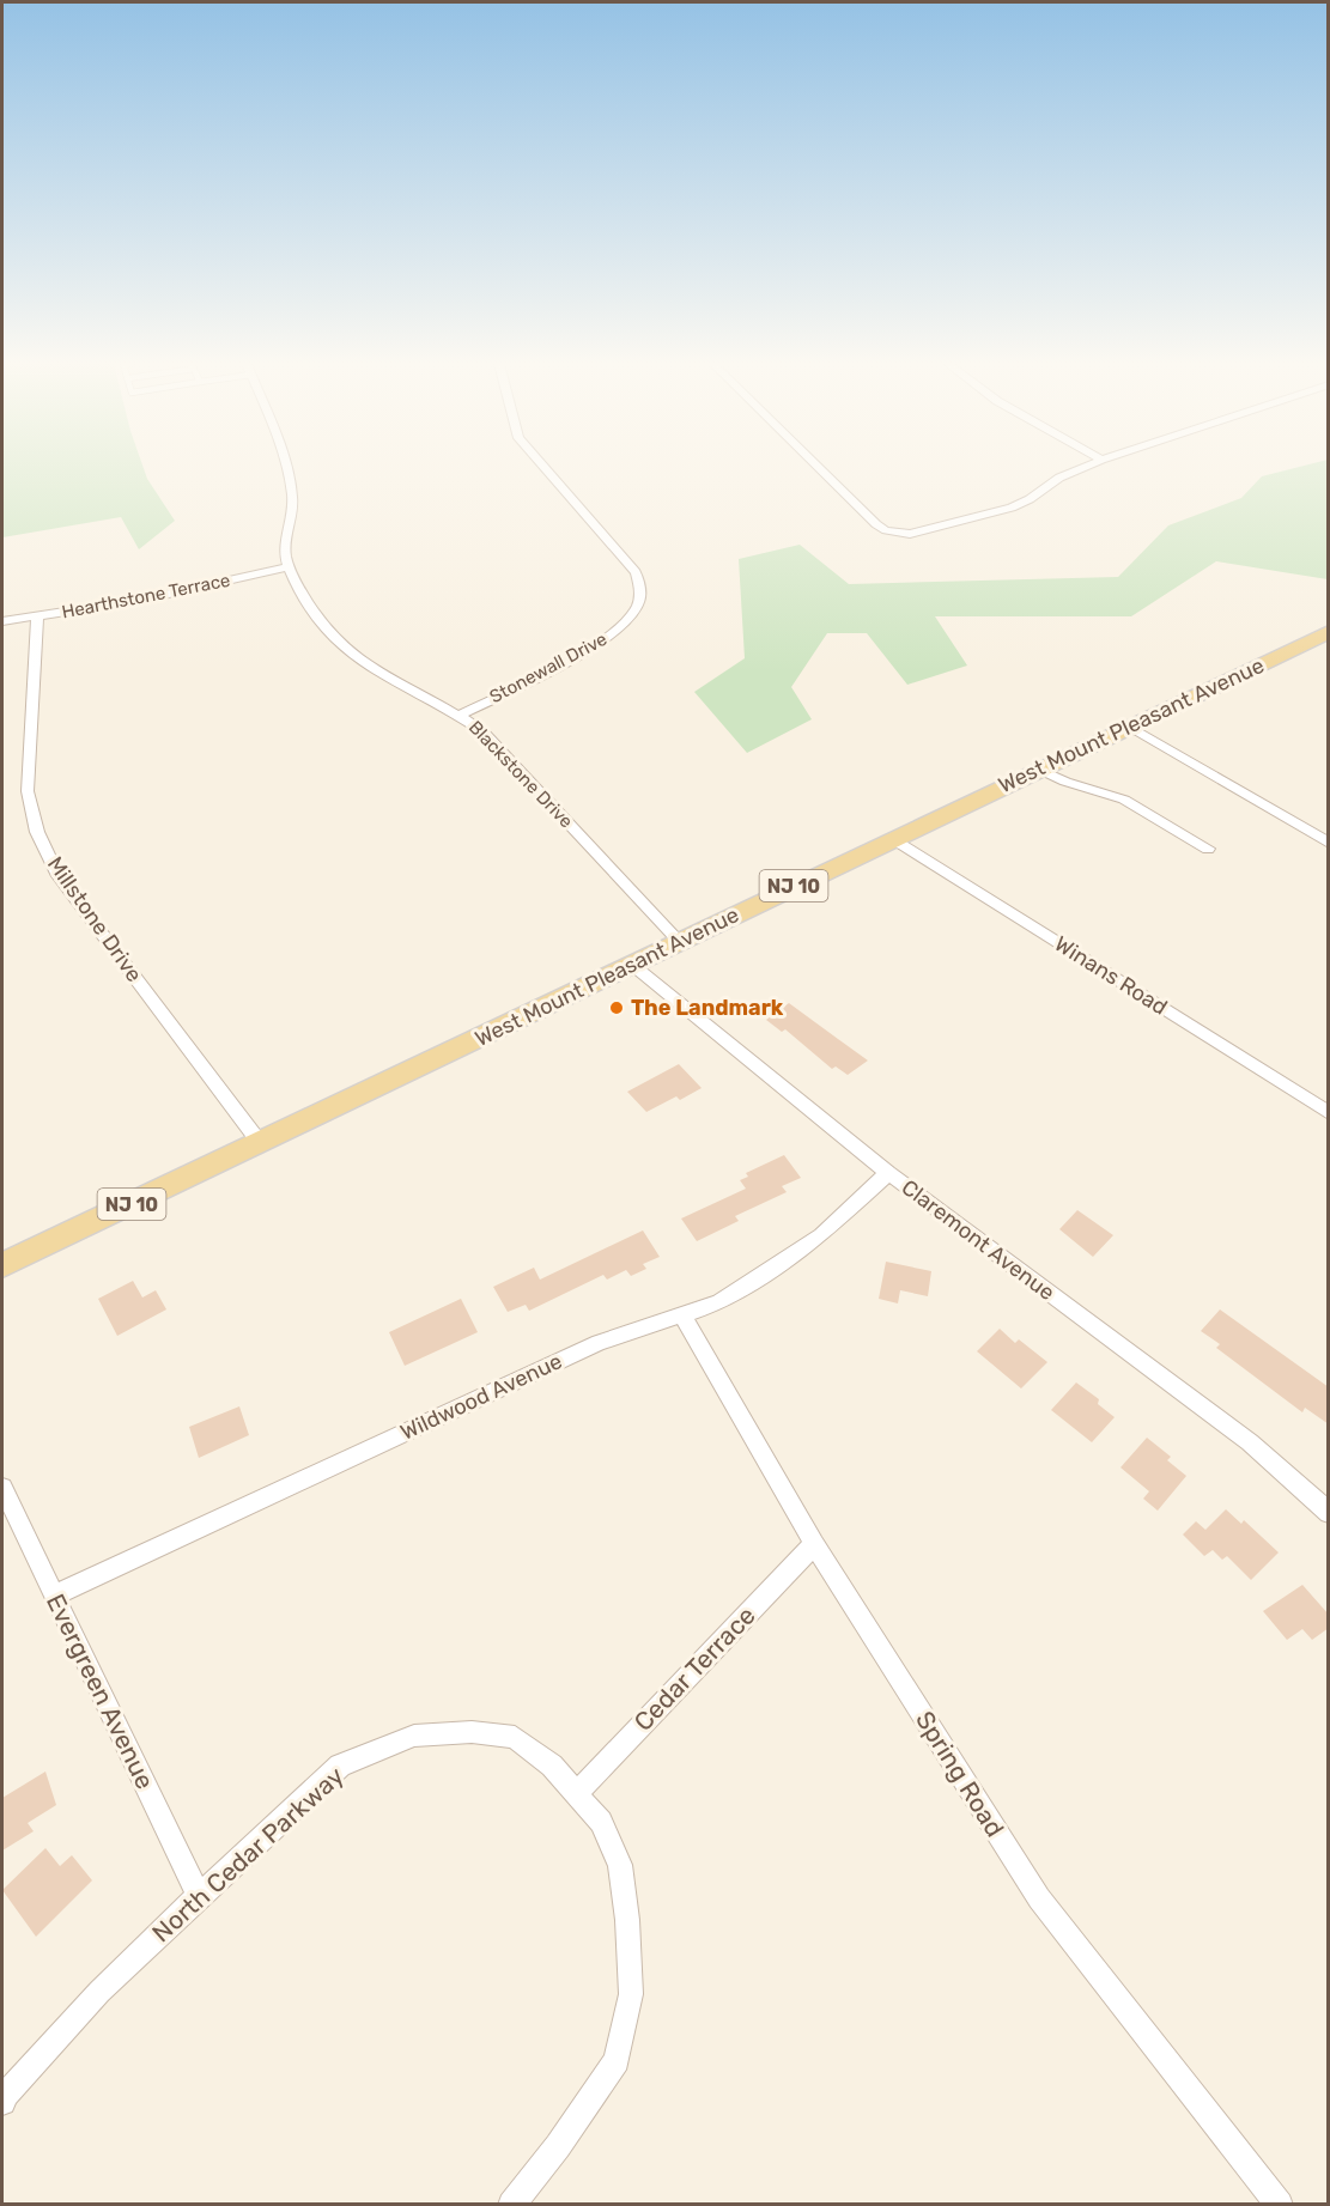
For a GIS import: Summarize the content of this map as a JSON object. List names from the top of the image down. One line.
{"streets":{"main road":["West Mount Pleasant Avenue","NJ 10"],"street":["Hearthstone Terrace","Stonewall Drive","Blackstone Drive","Millstone Drive","Winans Road","Claremont Avenue","Wildwood Avenue","Cedar Terrace","Evergreen Avenue","Spring Road","North Cedar Parkway"]},"crossings":[["Hearthstone Terrace","Blackstone Drive"],["Hearthstone Terrace","Millstone Drive"],["Stonewall Drive","Blackstone Drive"],["West Mount Pleasant Avenue","Blackstone Drive"],["West Mount Pleasant Avenue","Millstone Drive"],["West Mount Pleasant Avenue","Winans Road"],["West Mount Pleasant Avenue","Claremont Avenue"],["Claremont Avenue","Wildwood Avenue"],["Wildwood Avenue","Evergreen Avenue"],["Wildwood Avenue","Spring Road"],["Cedar Terrace","Spring Road"],["Cedar Terrace","North Cedar Parkway"],["Evergreen Avenue","North Cedar Parkway"]],"places":["The Landmark"]}
